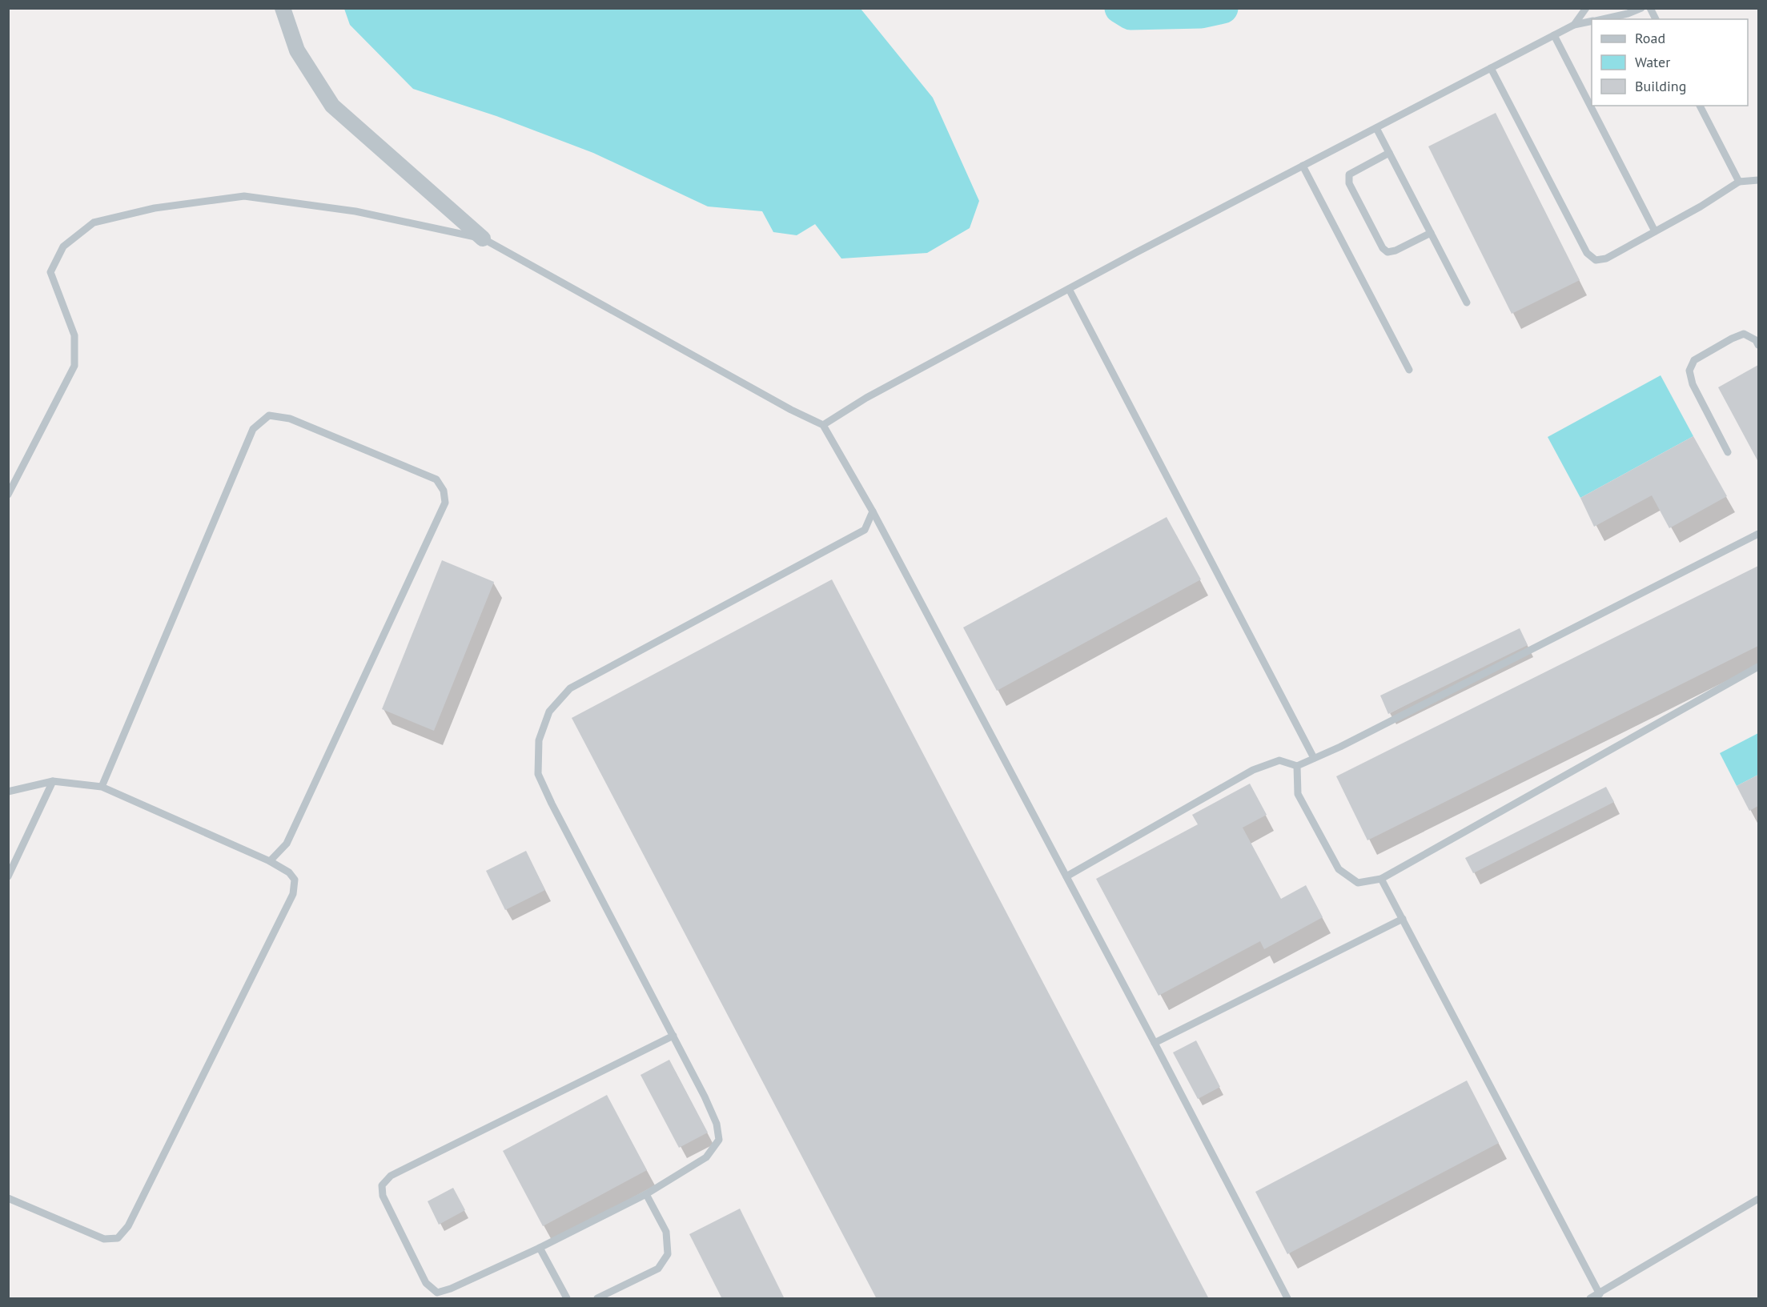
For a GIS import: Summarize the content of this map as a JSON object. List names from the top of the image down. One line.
{"legend":["Road","Water","Building"]}
